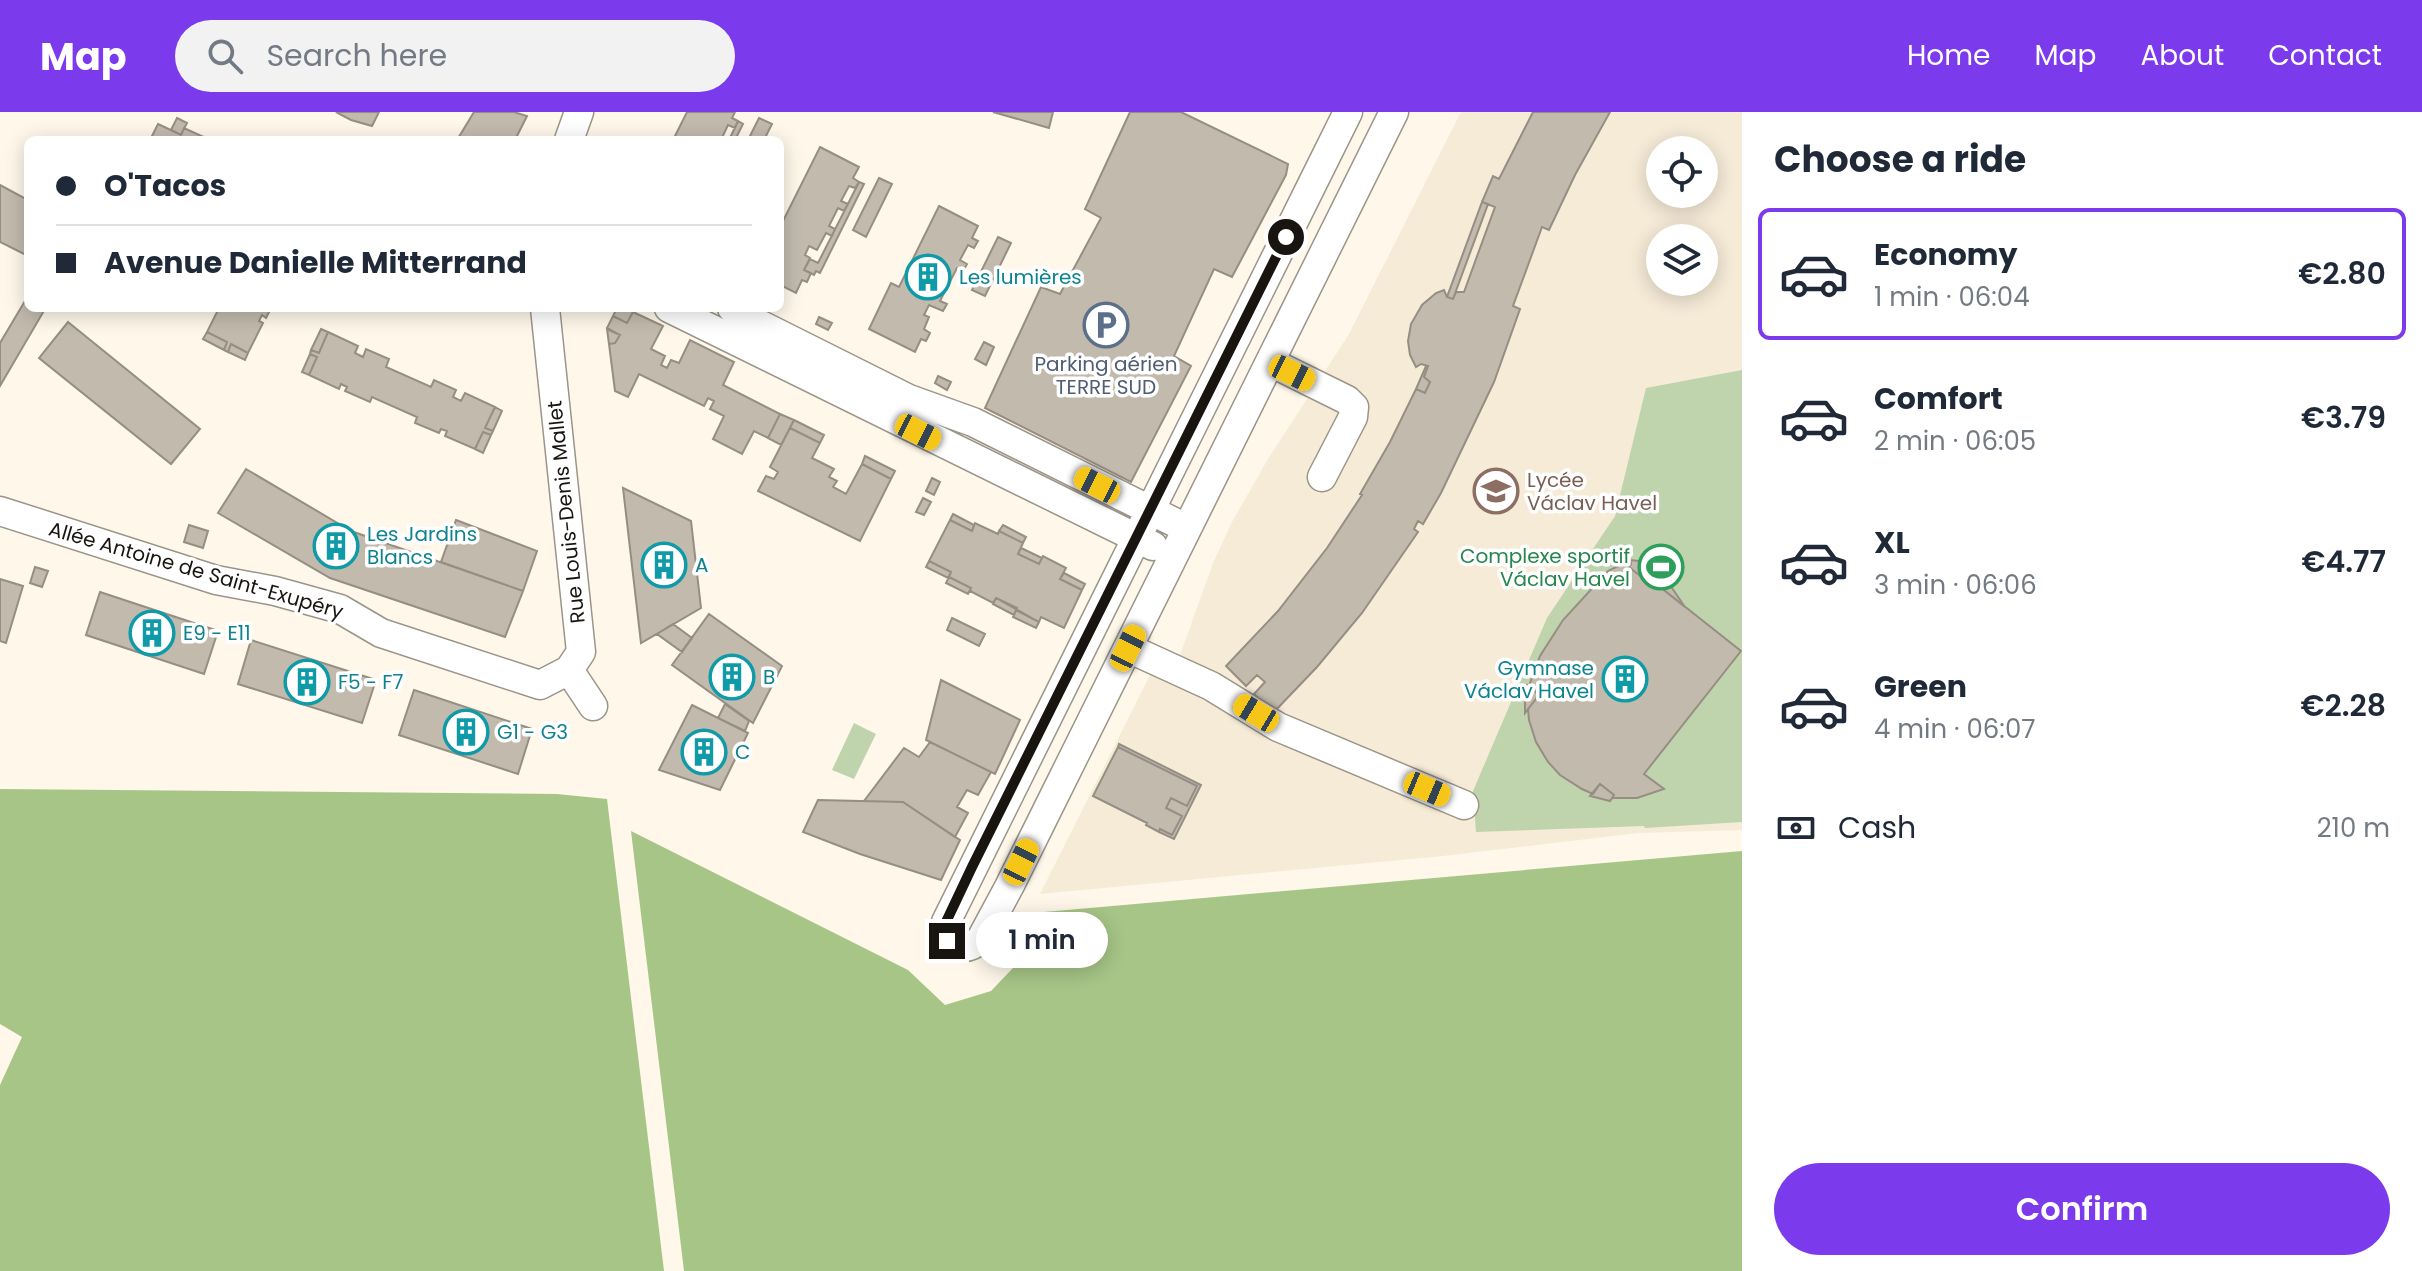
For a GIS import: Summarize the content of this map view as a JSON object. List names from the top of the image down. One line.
{"streets":{"street":["Rue Louis-Denis Mallet","Allée Antoine de Saint-Exupéry"]},"crossings":[["Rue Louis-Denis Mallet","Allée Antoine de Saint-Exupéry"]],"places":{"building":["Les lumières","Les Jardins Blancs","A","E9 - E11","B","Gymnase Václav Havel","F5 - F7","G1 - G3","C"],"parking":["Parking aérien TERRE SUD"],"school or university":["Lycée Václav Havel"],"sports":["Complexe sportif Václav Havel"]},"page":{"header":"Map","search":"Search here","nav":["Home","Map","About","Contact"],"heading":"Choose a ride","banner":["O'Tacos","Avenue Danielle Mitterrand"],"list":[{"name":"Economy","note":"1 min · 06:04","value":"€2.80"},{"name":"Comfort","note":"2 min · 06:05","value":"€3.79"},{"name":"XL","note":"3 min · 06:06","value":"€4.77"},{"name":"Green","note":"4 min · 06:07","value":"€2.28"}],"pay":["Cash","210 m"],"bubble":"1 min","buttons":"Confirm"}}
